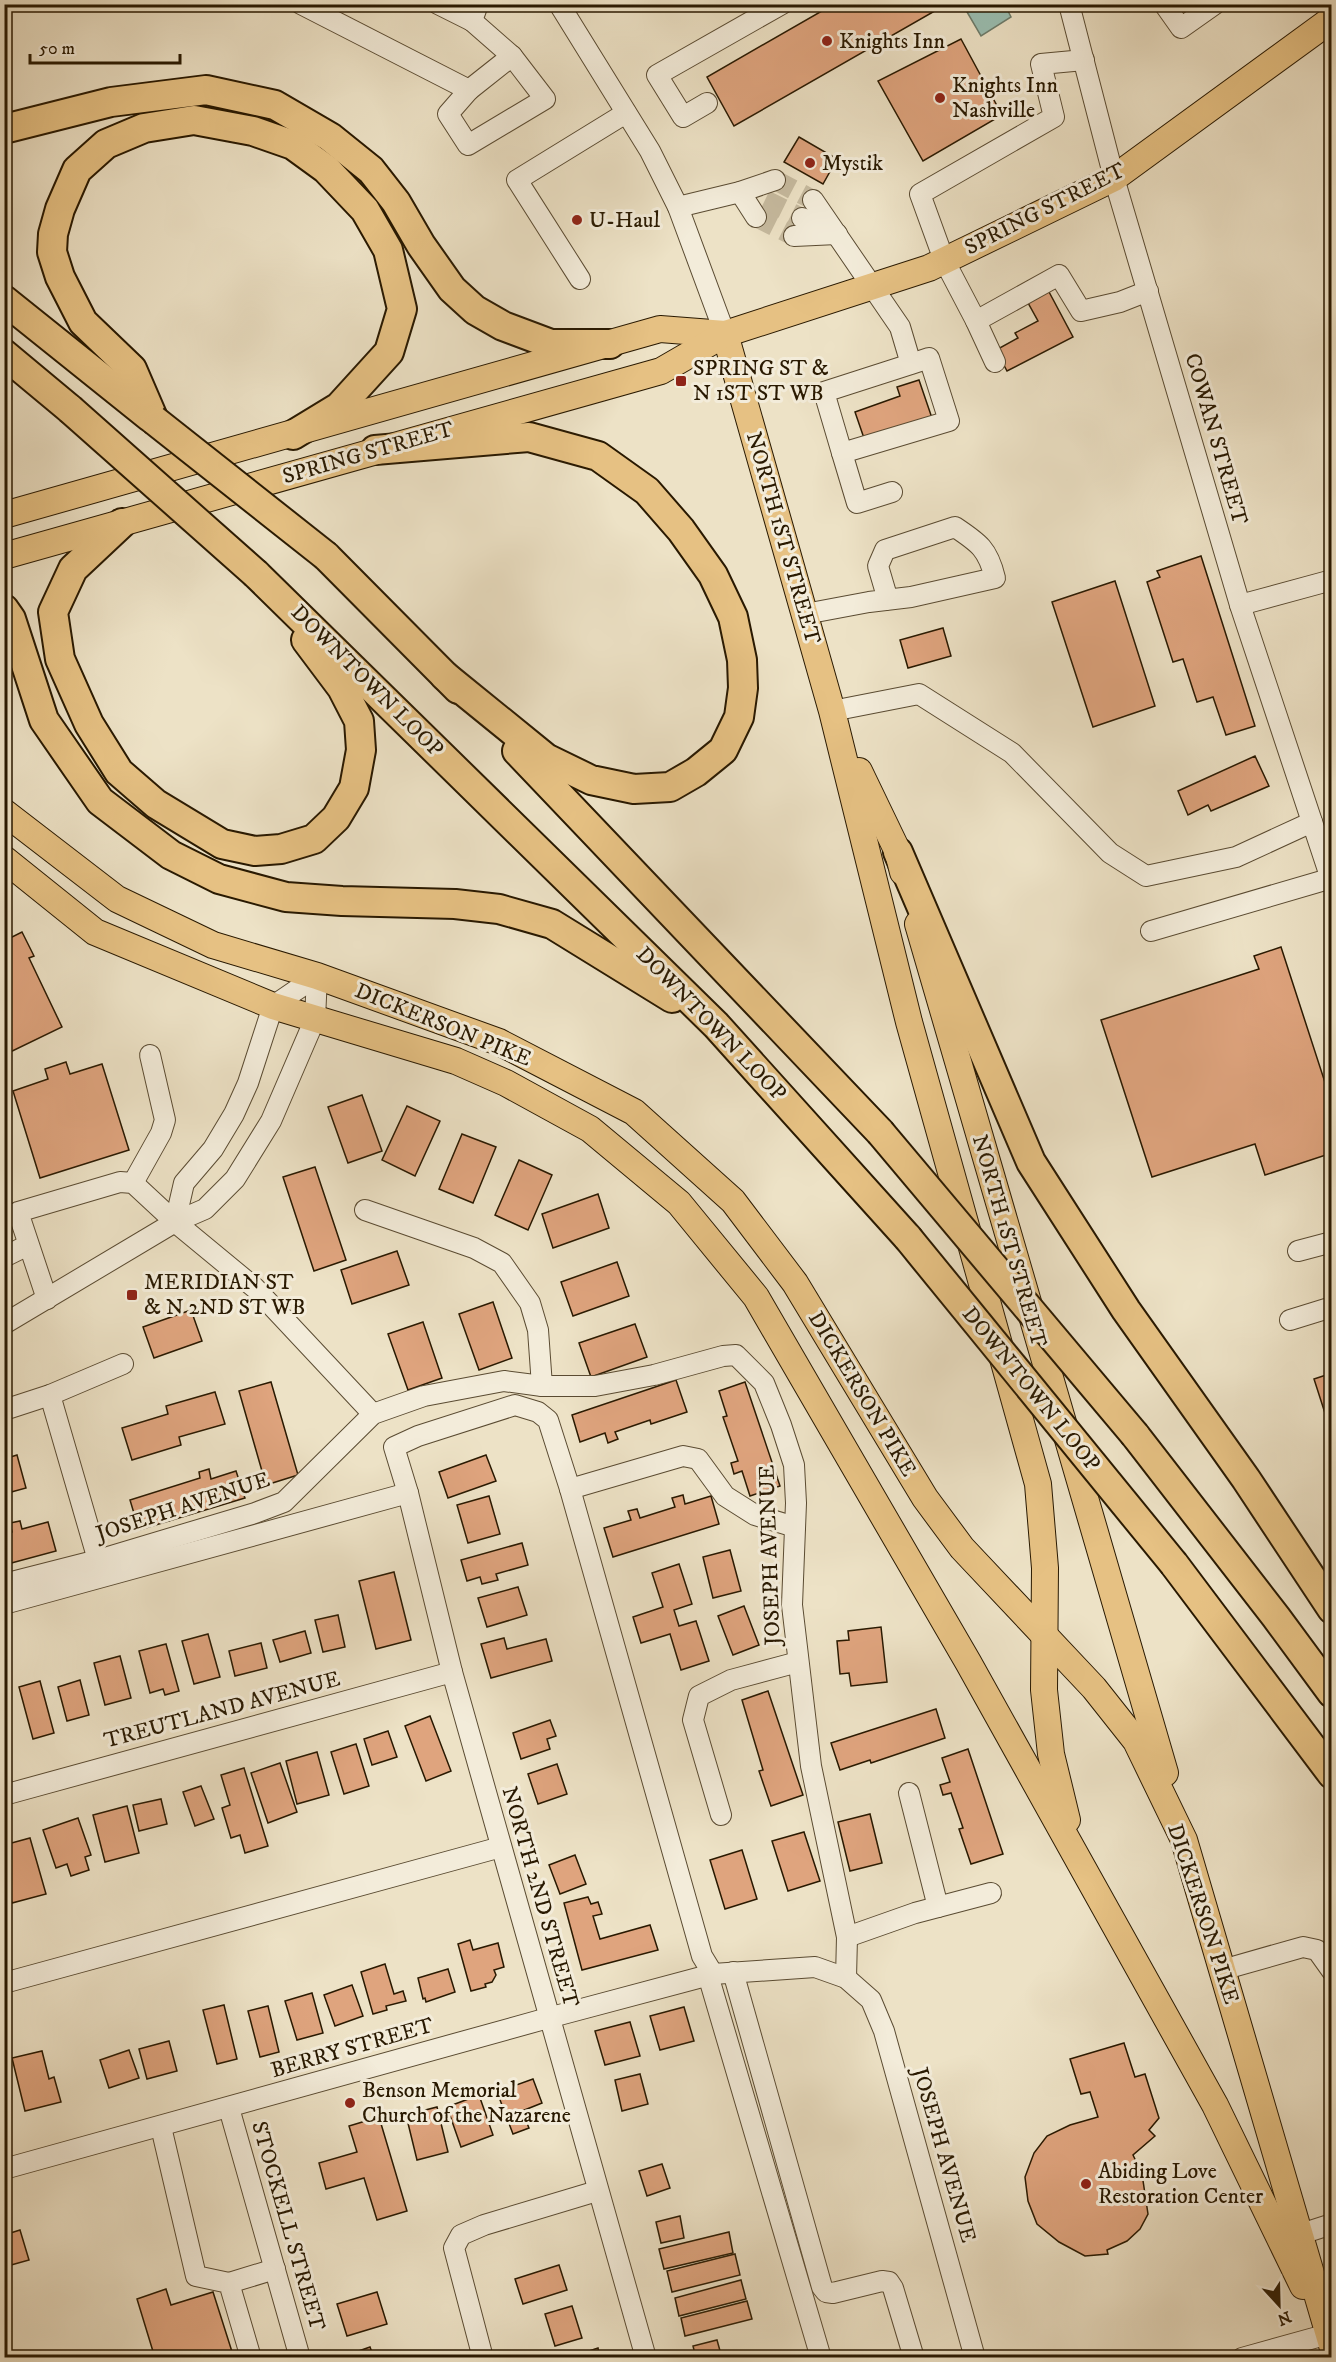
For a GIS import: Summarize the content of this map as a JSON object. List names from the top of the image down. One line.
{"streets":{"highway":["DOWNTOWN LOOP"],"main road":["SPRING STREET","NORTH 1ST STREET","DICKERSON PIKE"],"street":["COWAN STREET","JOSEPH AVENUE","TREUTLAND AVENUE","NORTH 2ND STREET","BERRY STREET","STOCKELL STREET"]},"crossings":[["SPRING STREET","COWAN STREET"],["SPRING STREET","NORTH 1ST STREET"],["NORTH 1ST STREET","DICKERSON PIKE"],["JOSEPH AVENUE","BERRY STREET"],["TREUTLAND AVENUE","NORTH 2ND STREET"],["NORTH 2ND STREET","BERRY STREET"],["BERRY STREET","STOCKELL STREET"]],"places":{"other":["Knights Inn","Knights Inn Nashville","Mystik","U-Haul","Benson Memorial Church of the Nazarene","Abiding Love Restoration Center"],"transit":["SPRING ST & N 1ST ST WB","MERIDIAN ST & N 2ND ST WB"]},"scale_bar":"50 m","north":"bottom"}
